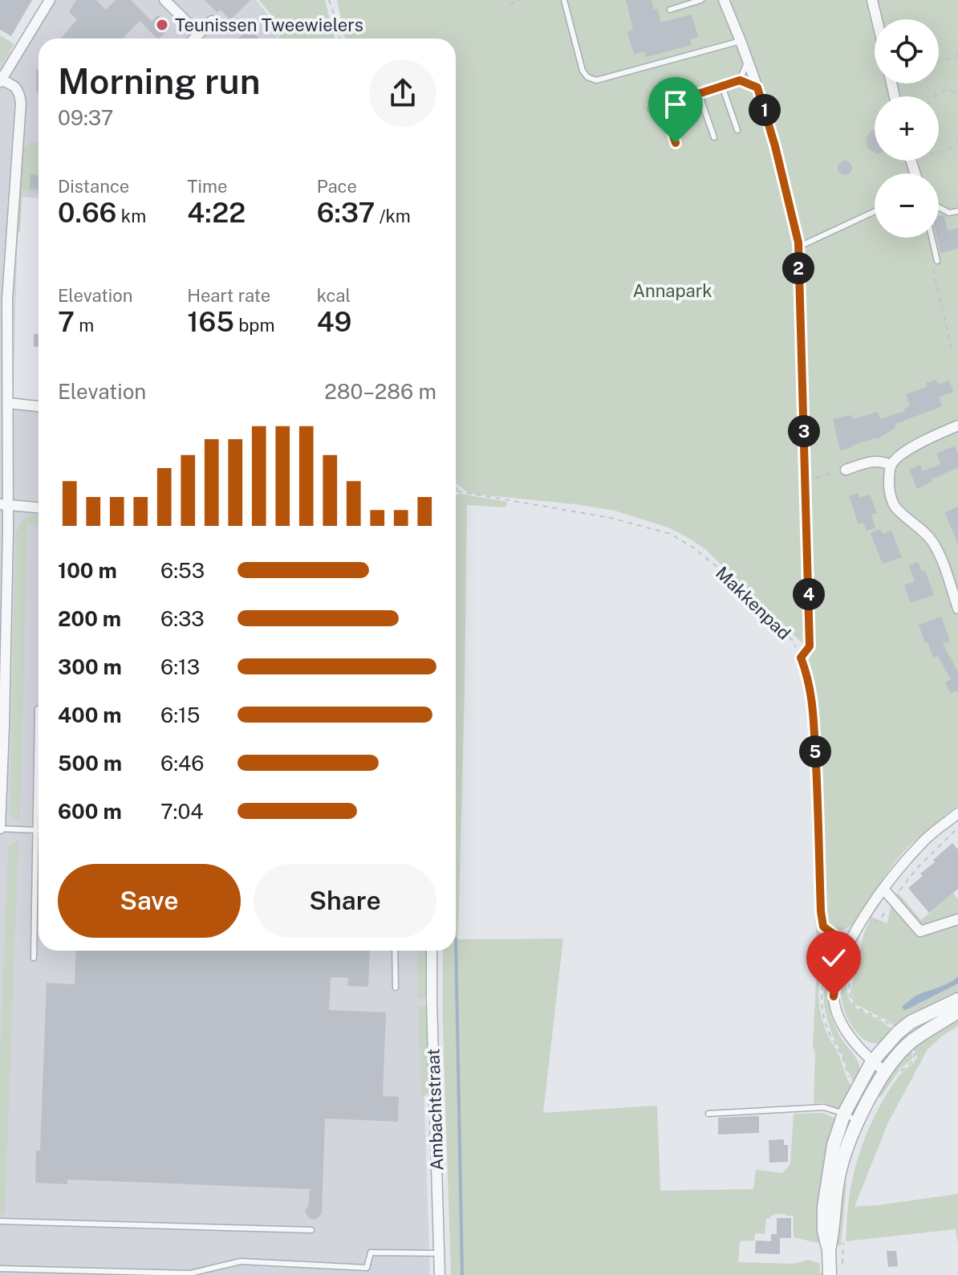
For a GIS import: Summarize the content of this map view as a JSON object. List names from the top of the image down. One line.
{"streets":{"street":["Ambachtstraat"],"path":["Makkenpad"]},"parks":["Annapark"],"places":["Teunissen Tweewielers"],"page":{"map_buttons":["+","−"],"heading":["Morning run","09:37"],"pins":["1","2","3","4","5"],"stats":[["Distance","0.66 km"],["Time","4:22"],["Pace","6:37 /km"],["Elevation","7 m"],["Heart rate","165 bpm"],["kcal","49"]],"chart":["Elevation","280–286 m"],"list":[{"name":"100 m","note":"6:53"},{"name":"200 m","note":"6:33"},{"name":"300 m","note":"6:13"},{"name":"400 m","note":"6:15"},{"name":"500 m","note":"6:46"},{"name":"600 m","note":"7:04"}],"buttons":["Save","Share"]}}
